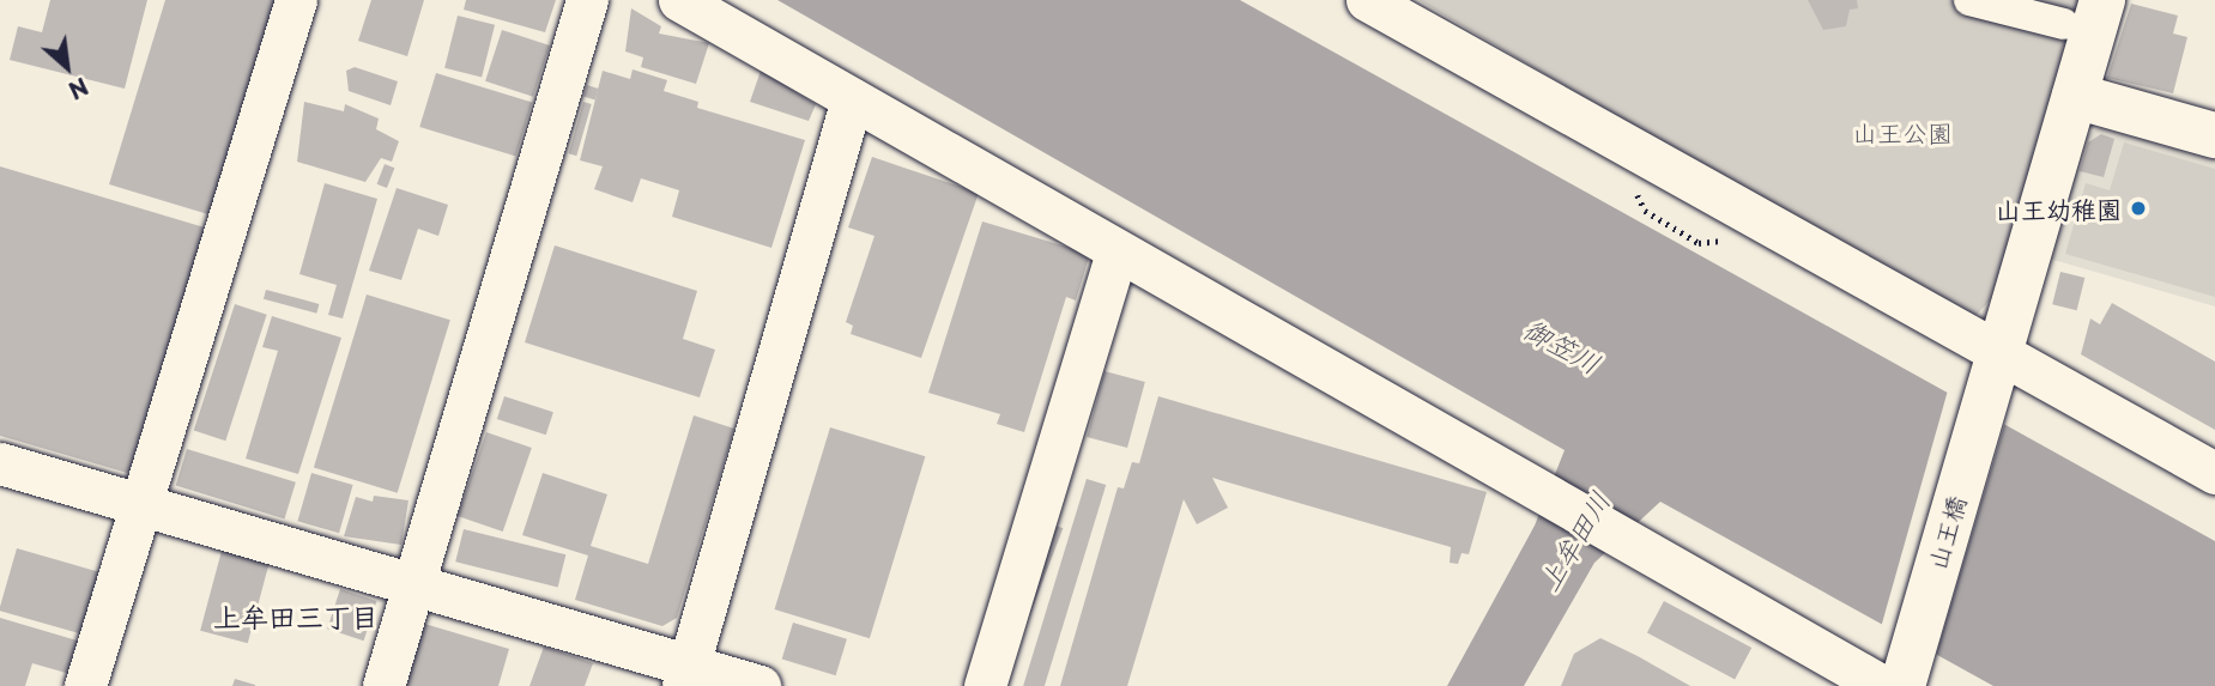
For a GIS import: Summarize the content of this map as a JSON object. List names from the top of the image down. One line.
{"streets":{"street":["山王橋"]},"districts":["上牟田三丁目"],"water":["御笠川","上牟田川"],"parks":["山王公園"],"places":["山王幼稚園"],"north":"bottom right"}
